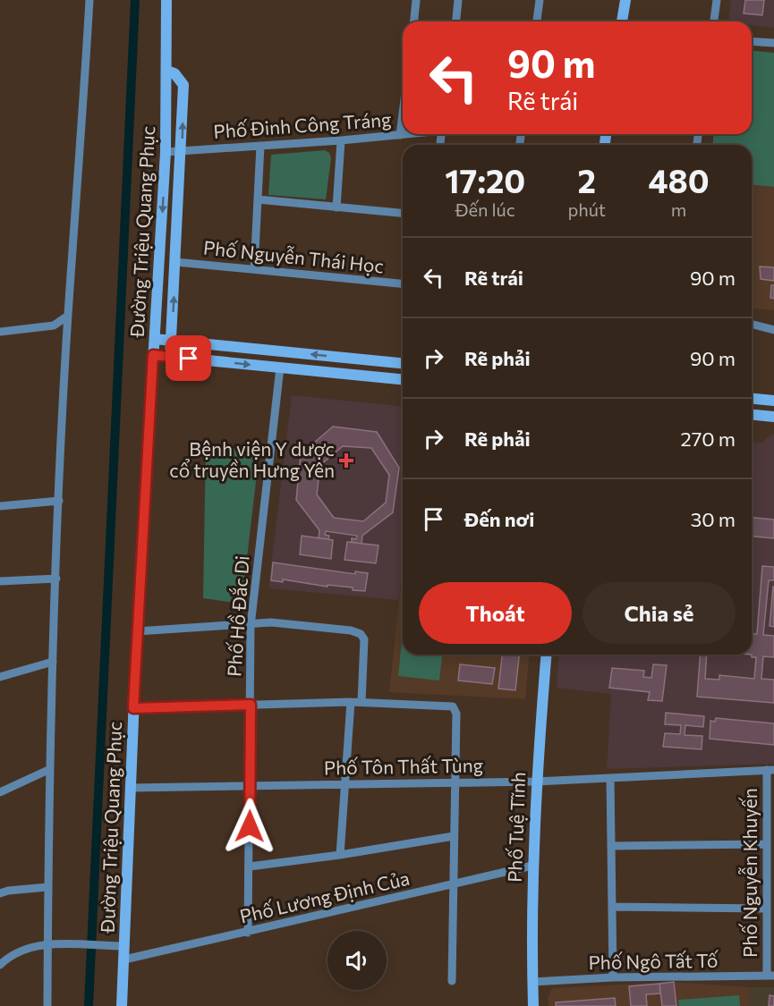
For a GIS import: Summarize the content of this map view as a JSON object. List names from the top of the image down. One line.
{"streets":{"street":["Phố Đinh Công Tráng","Đường Triệu Quang Phục","Phố Nguyễn Thái Học","Phố Hồ Đắc Di","Phố Tôn Thất Tùng","Phố Tuệ Tĩnh","Phố Nguyễn Khuyến","Phố Lương Định Của","Phố Ngô Tất Tố"]},"crossings":[["Phố Đinh Công Tráng","Đường Triệu Quang Phục"],["Đường Triệu Quang Phục","Phố Nguyễn Thái Học"],["Đường Triệu Quang Phục","Phố Tôn Thất Tùng"],["Đường Triệu Quang Phục","Phố Lương Định Của"],["Phố Hồ Đắc Di","Phố Tôn Thất Tùng"],["Phố Hồ Đắc Di","Phố Lương Định Của"],["Phố Tôn Thất Tùng","Phố Tuệ Tĩnh"],["Phố Tôn Thất Tùng","Phố Nguyễn Khuyến"],["Phố Tuệ Tĩnh","Phố Lương Định Của"],["Phố Tuệ Tĩnh","Phố Ngô Tất Tố"],["Phố Nguyễn Khuyến","Phố Ngô Tất Tố"]],"places":{"health":["Bệnh viện Y dược cổ truyền Hưng Yên"]},"page":{"turn":["90 m","Rẽ trái"],"eta":["17:20","Đến lúc","2","phút","480","m"],"list":[{"name":"Rẽ trái","value":"90 m"},{"name":"Rẽ phải","value":"90 m"},{"name":"Rẽ phải","value":"270 m"},{"name":"Đến nơi","value":"30 m"}],"buttons":["Thoát","Chia sẻ"]}}
